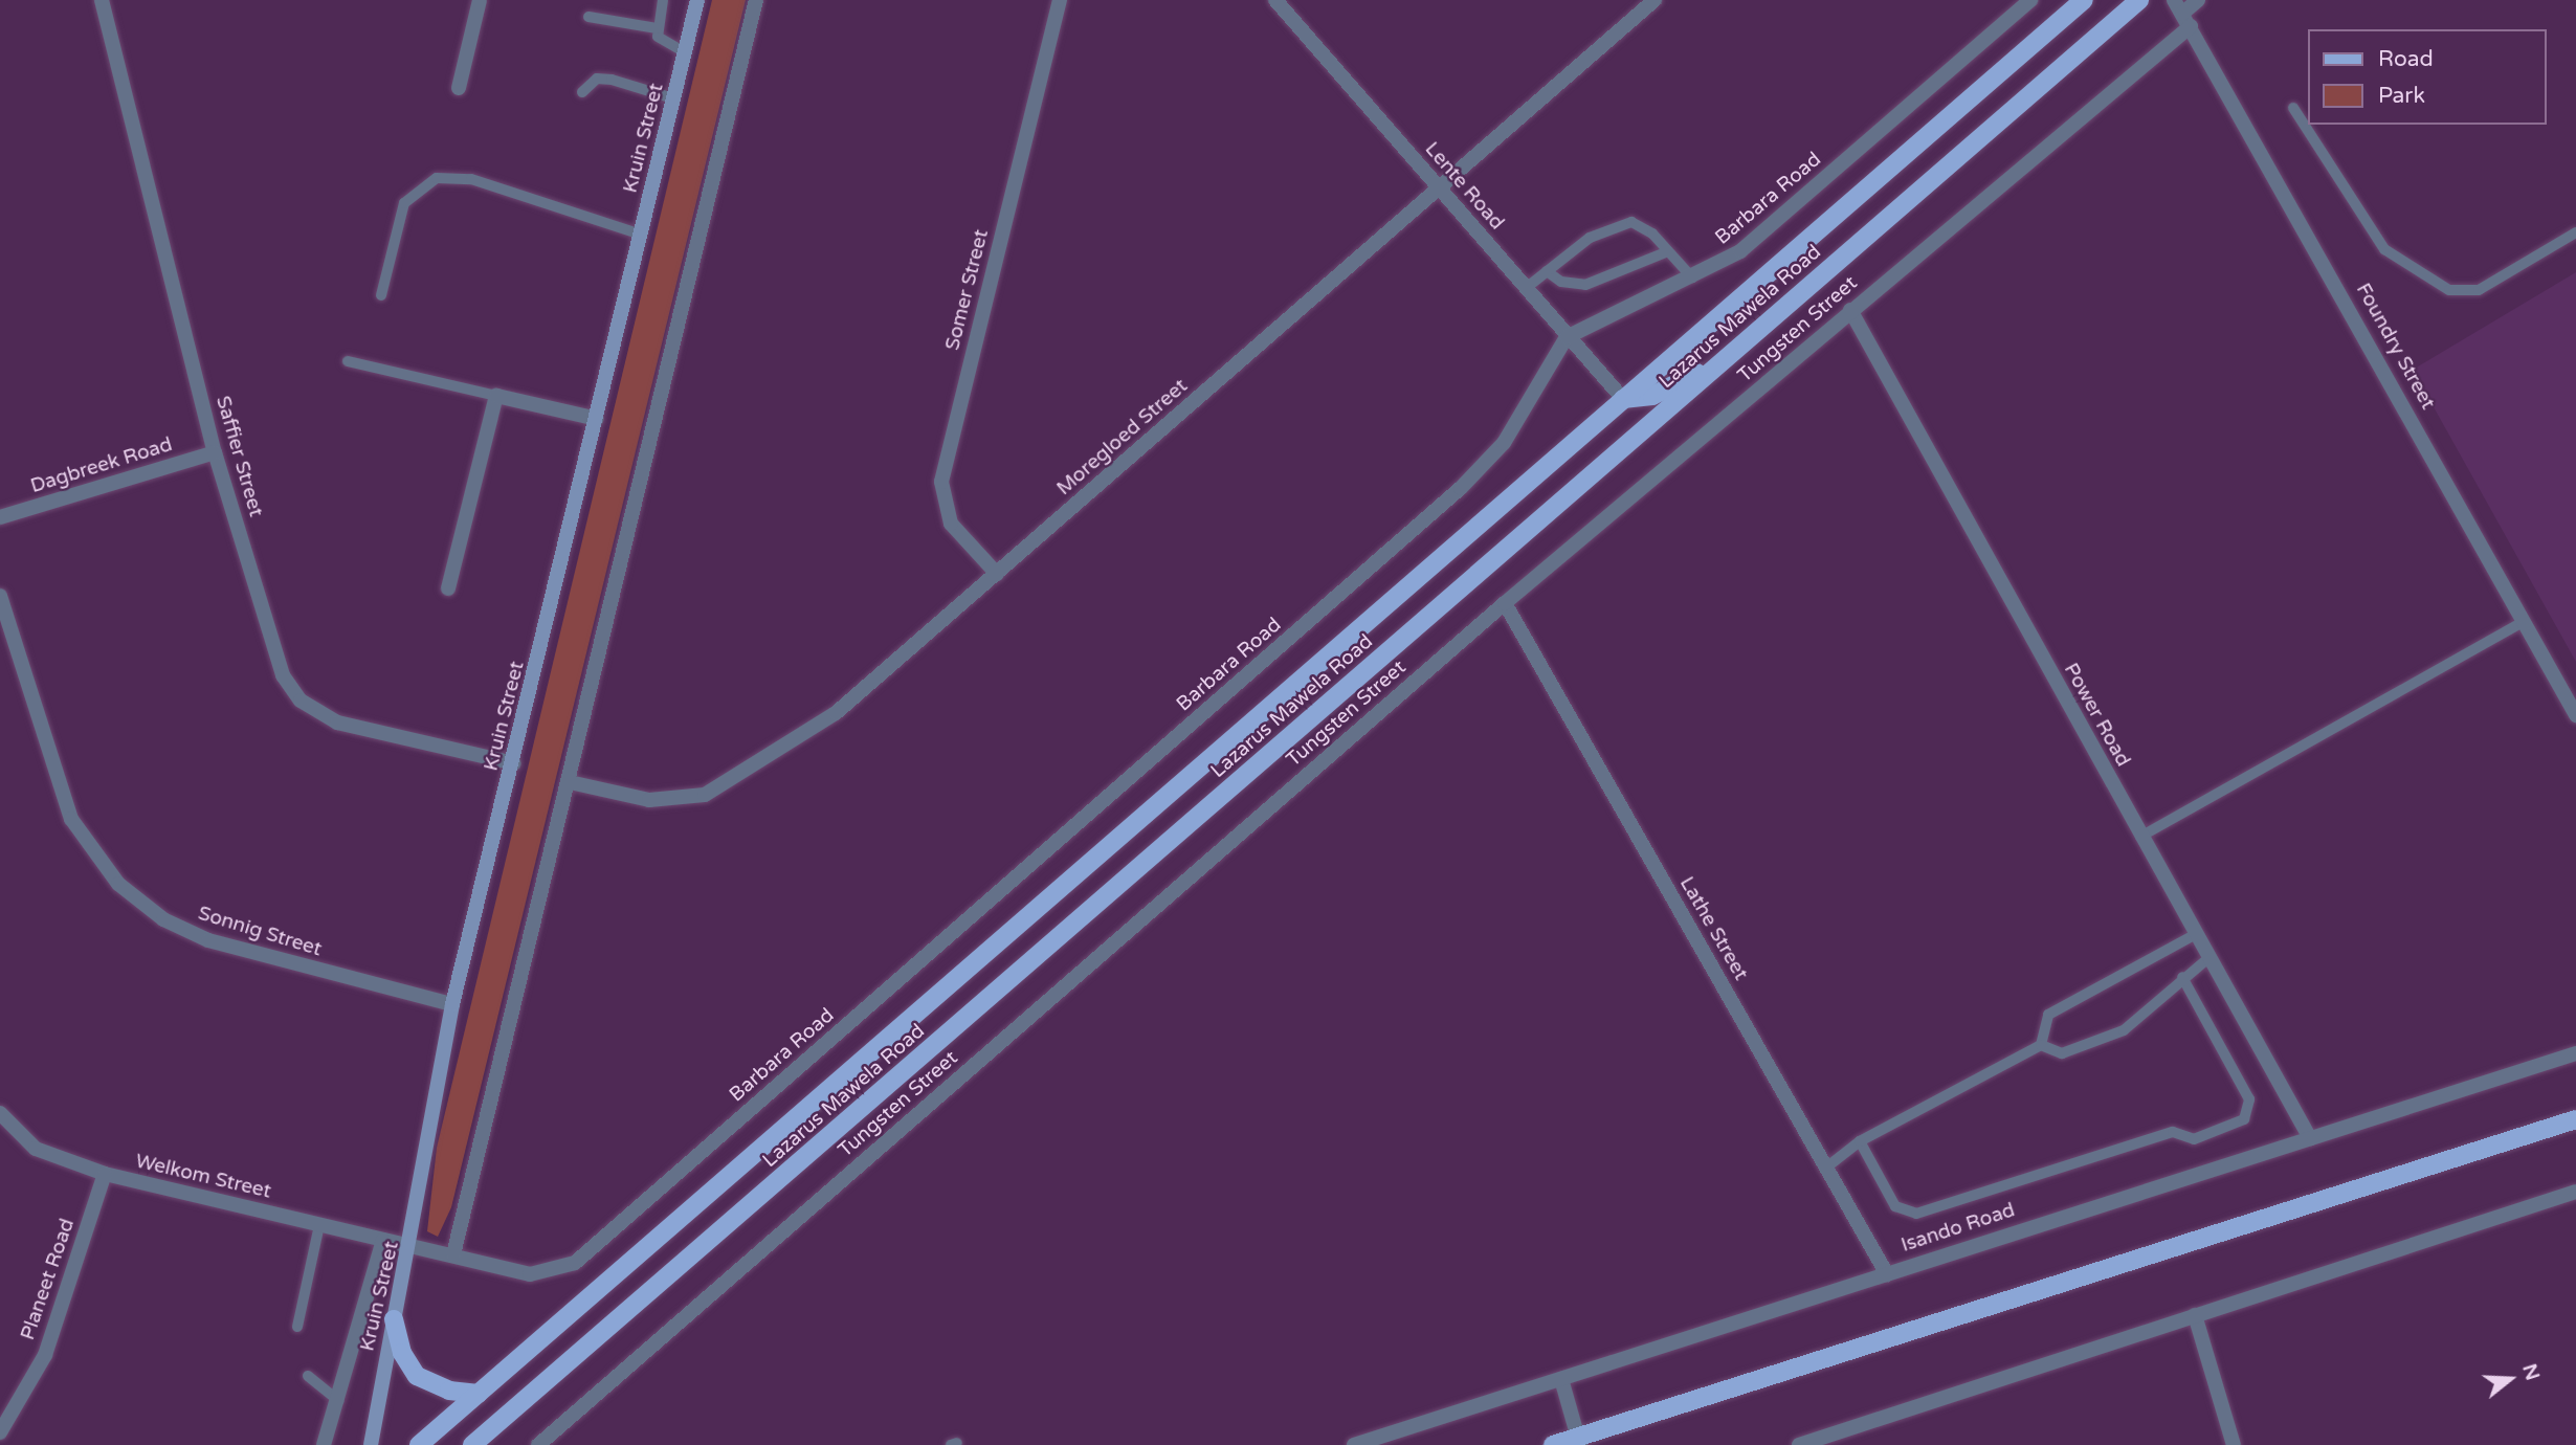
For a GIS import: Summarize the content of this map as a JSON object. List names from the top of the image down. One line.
{"streets":{"main road":["Kruin Street","Lazarus Mawela Road"],"street":["Lente Road","Barbara Road","Somer Street","Tungsten Street","Foundry Street","Moregloed Street","Saffier Street","Dagbreek Road","Power Road","Lathe Street","Sonnig Street","Welkom Street","Isando Road","Planeet Road"]},"crossings":[["Kruin Street","Barbara Road"],["Kruin Street","Saffier Street"],["Kruin Street","Sonnig Street"],["Kruin Street","Welkom Street"],["Lente Road","Barbara Road"],["Lente Road","Lazarus Mawela Road"],["Lente Road","Moregloed Street"],["Barbara Road","Welkom Street"],["Somer Street","Moregloed Street"],["Tungsten Street","Foundry Street"],["Tungsten Street","Power Road"],["Tungsten Street","Lathe Street"],["Saffier Street","Dagbreek Road"],["Power Road","Isando Road"],["Lathe Street","Isando Road"],["Welkom Street","Planeet Road"]],"legend":["Road","Park"],"north":"right"}
